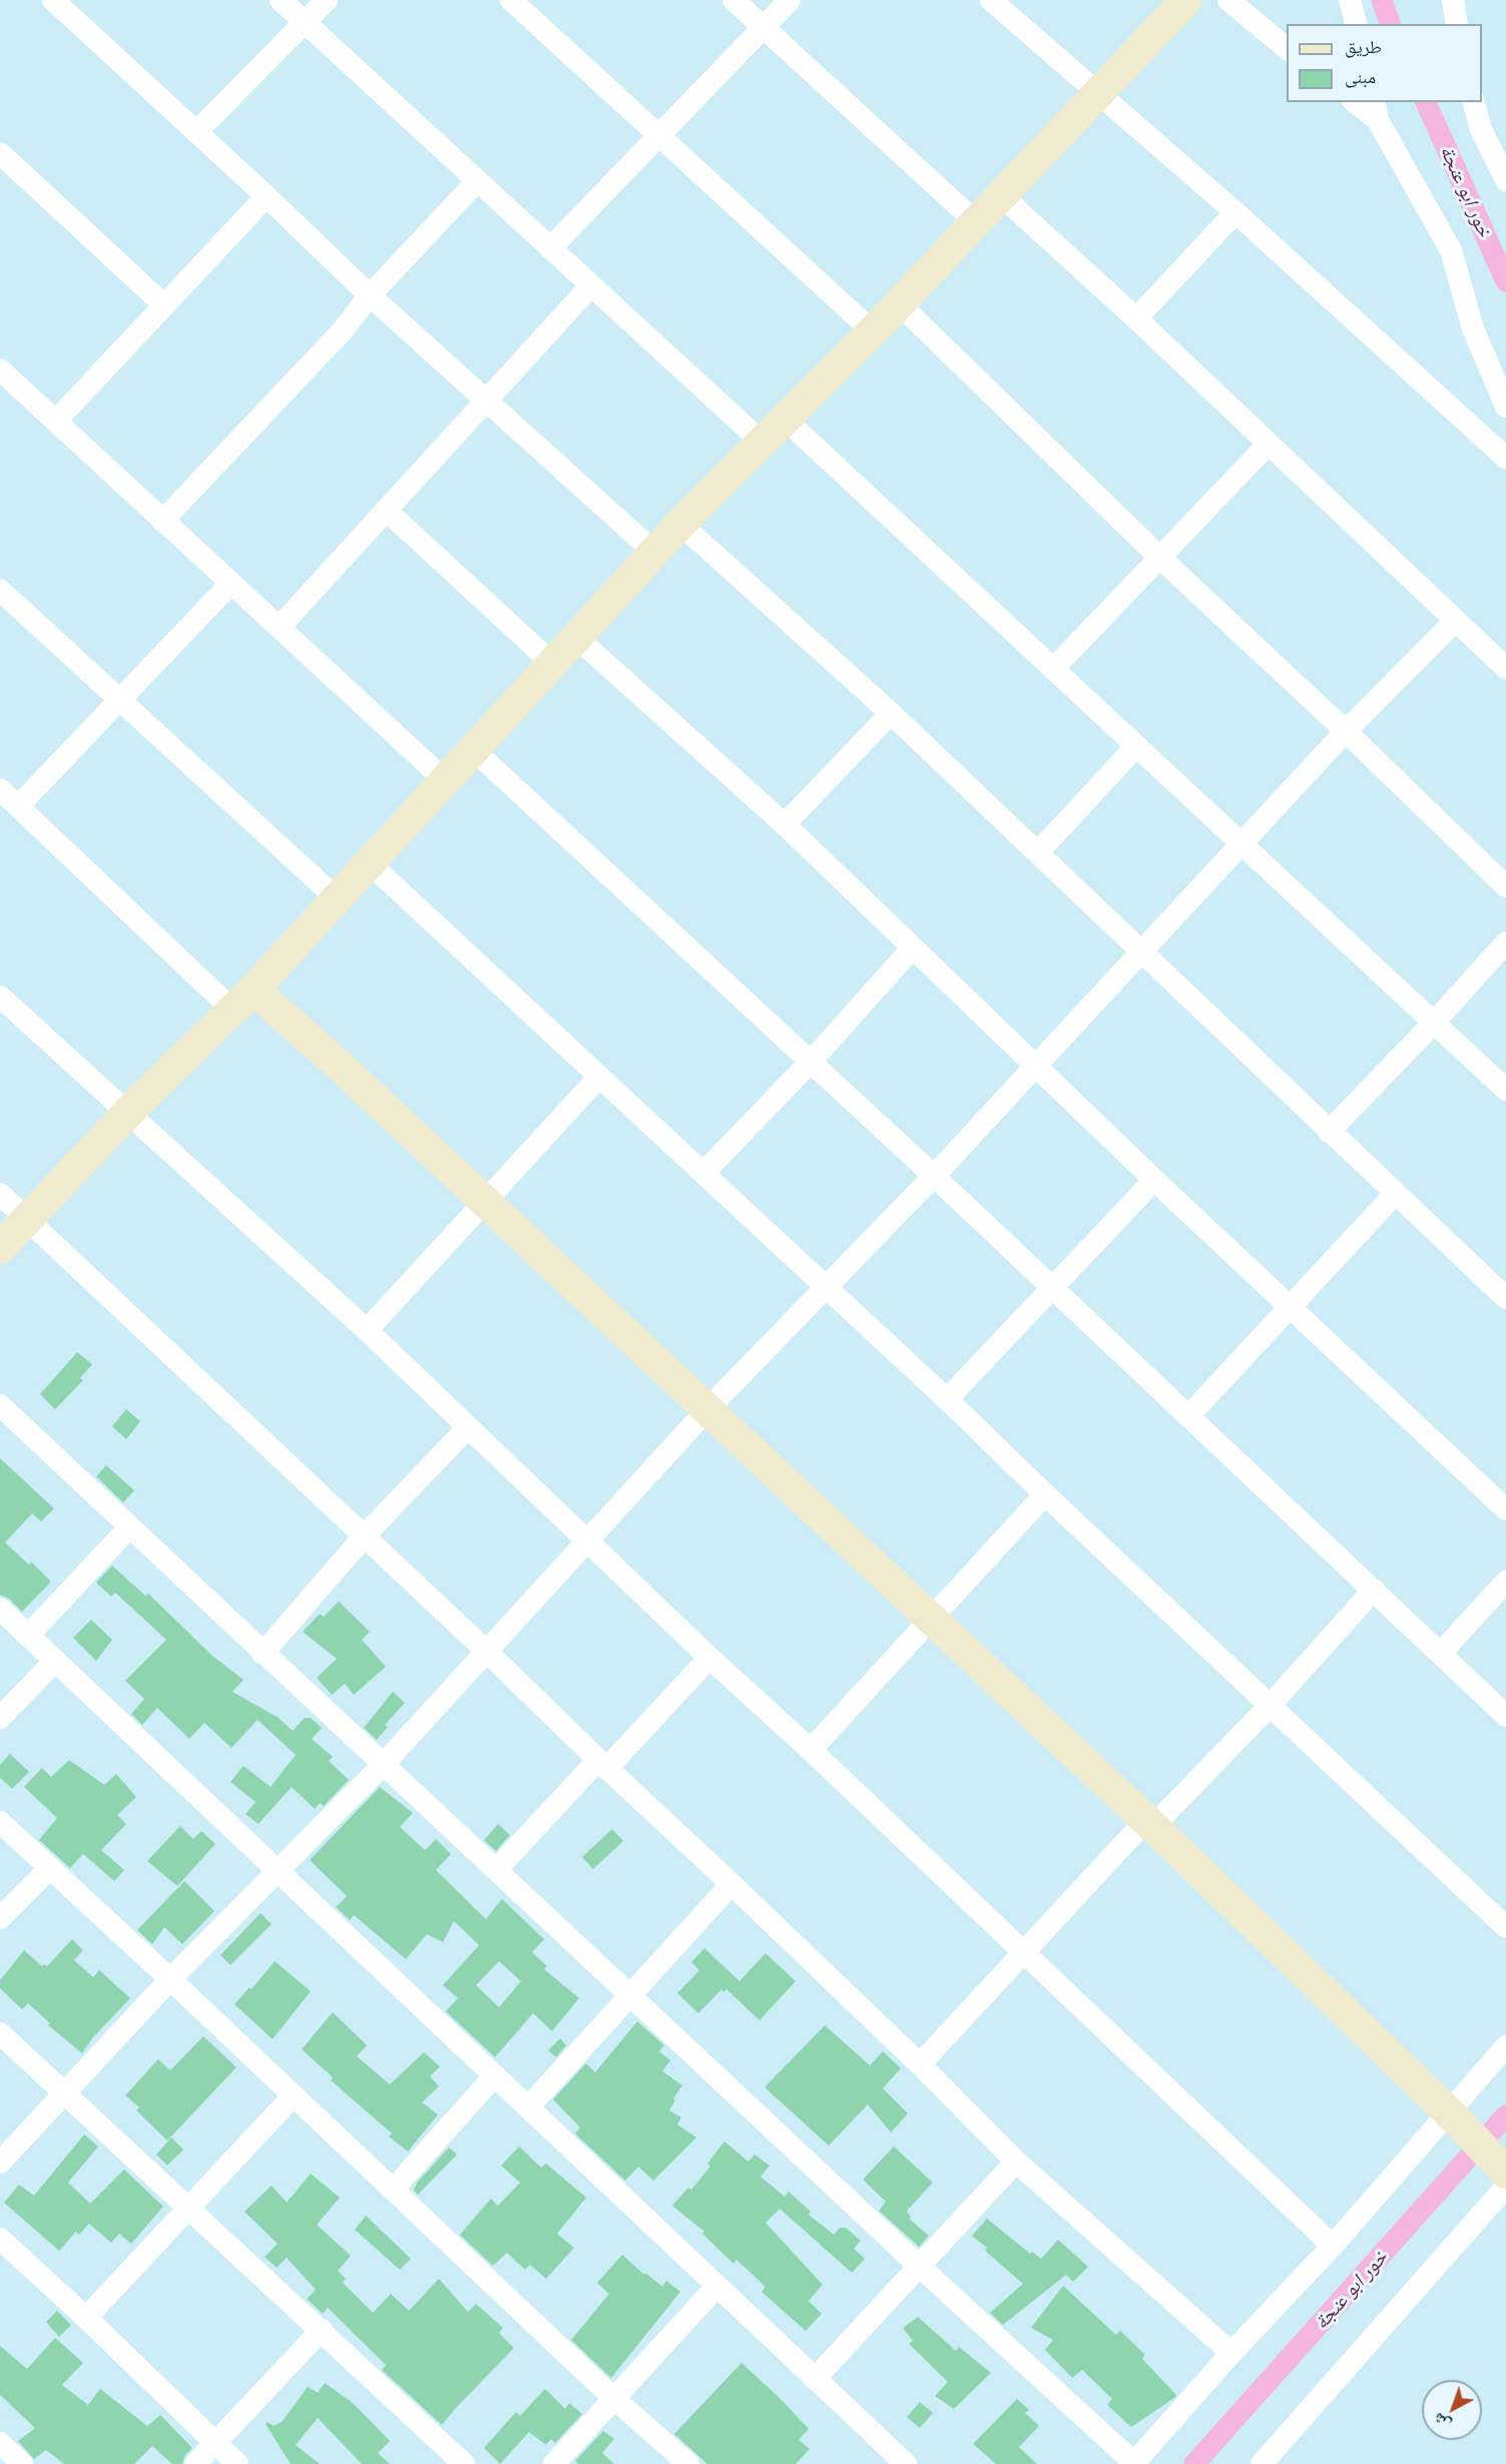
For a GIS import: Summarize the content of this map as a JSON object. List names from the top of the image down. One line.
{"water":["خور ابو عنجة"],"legend":["طريق","مبنى"],"north":"bottom left"}
